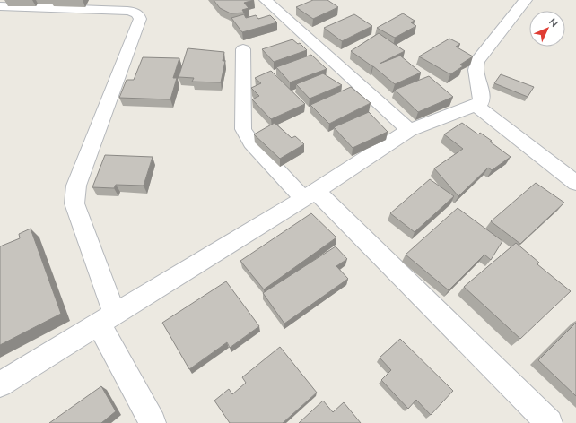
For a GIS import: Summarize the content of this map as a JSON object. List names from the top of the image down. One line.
{"north":"top right"}
